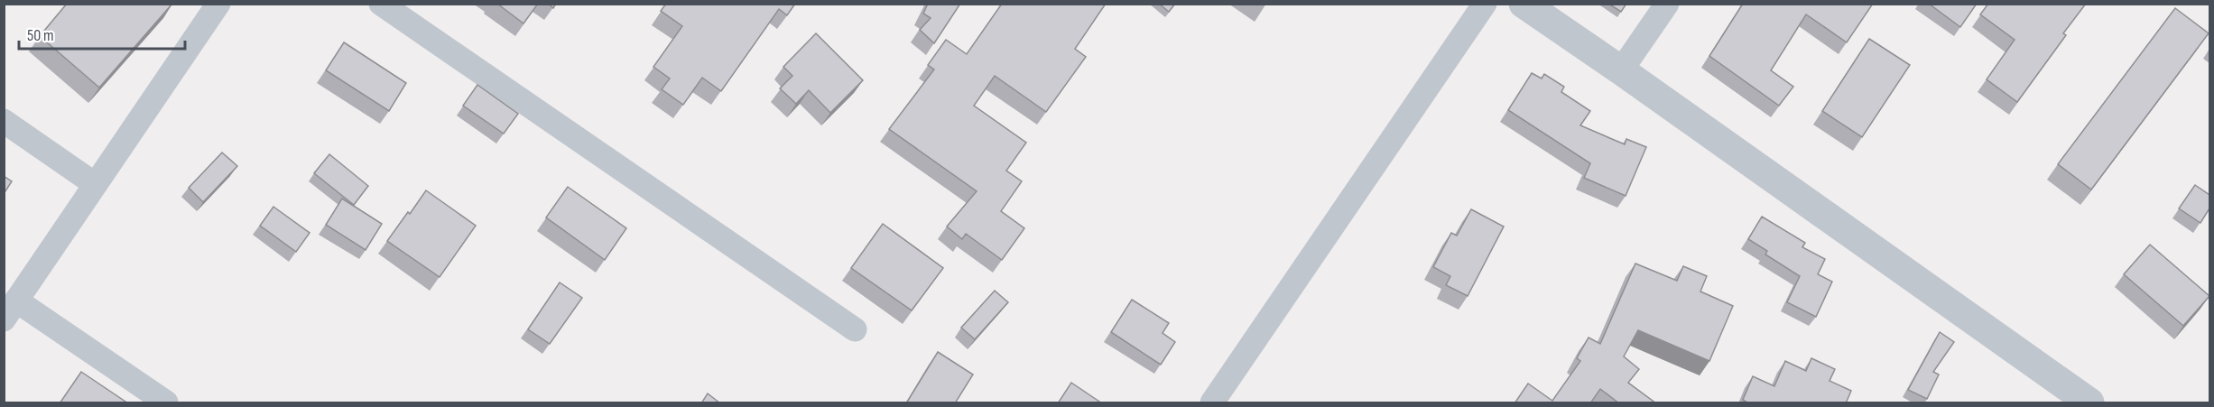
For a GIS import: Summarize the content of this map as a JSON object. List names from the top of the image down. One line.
{"scale_bar":"50 m"}
